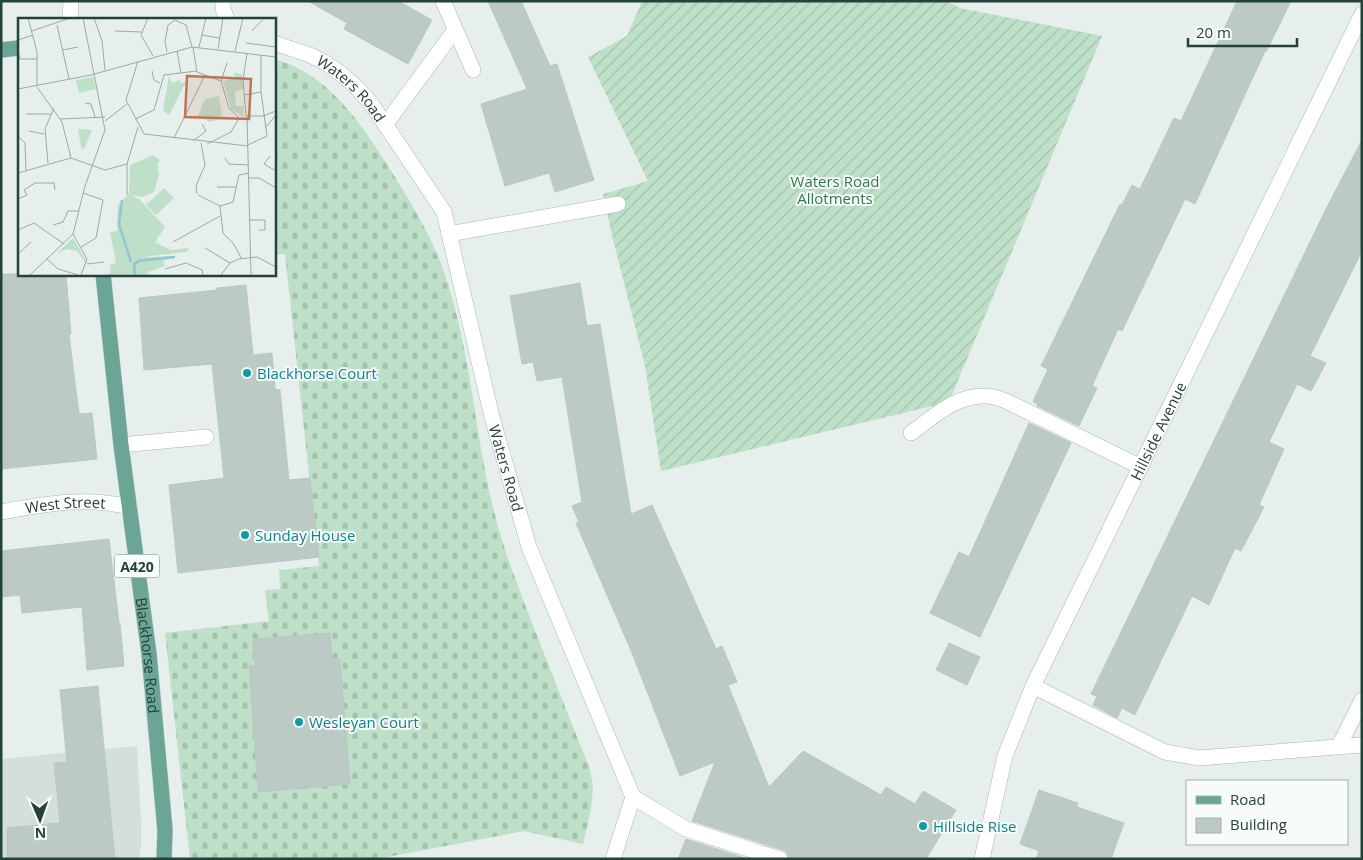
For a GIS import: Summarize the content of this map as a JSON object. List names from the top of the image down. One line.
{"streets":{"main road":["A420","Blackhorse Road"],"street":["Waters Road","Hillside Avenue","West Street"]},"crossings":[["West Street","Blackhorse Road"]],"parks":["Waters Road Allotments"],"places":["Blackhorse Court","Sunday House","Wesleyan Court","Hillside Rise"],"legend":["Road","Building"],"scale_bar":"20 m","north":"bottom"}
